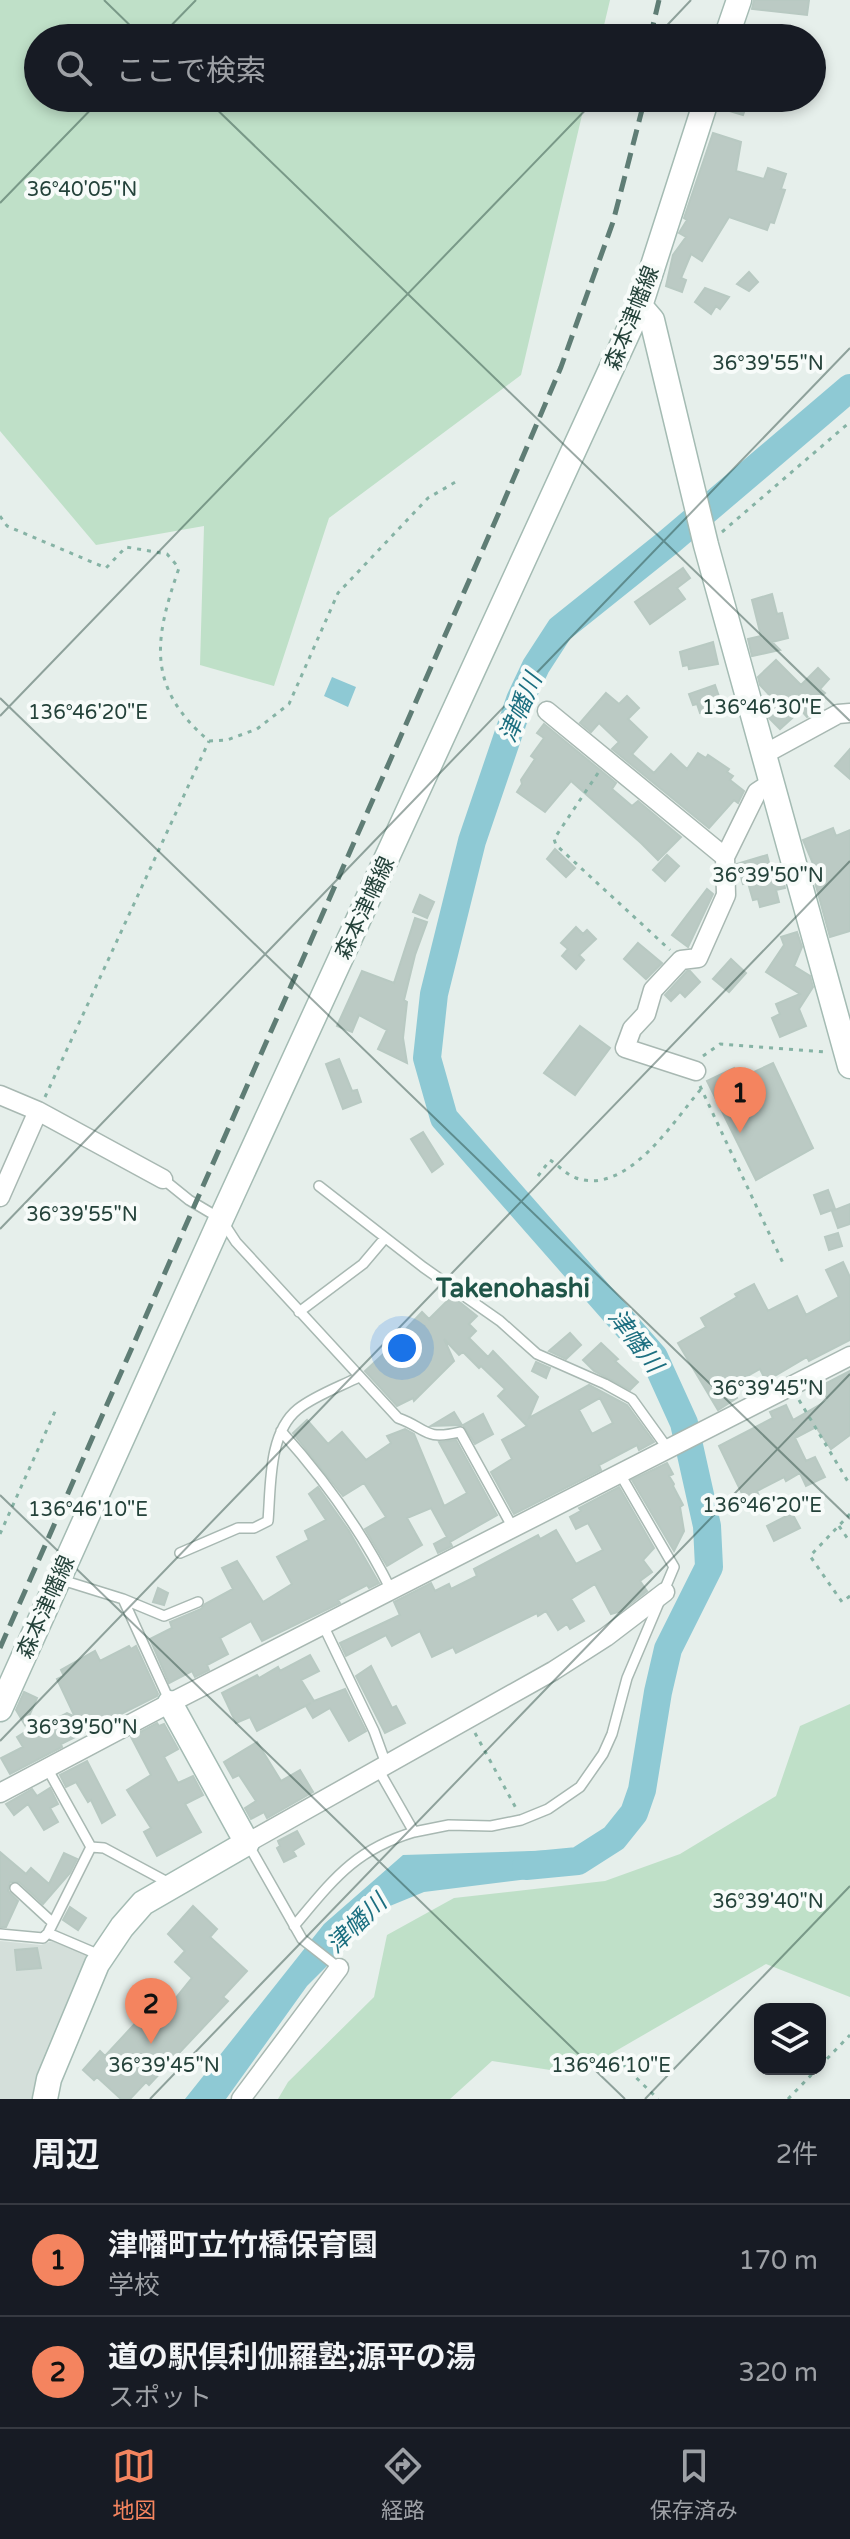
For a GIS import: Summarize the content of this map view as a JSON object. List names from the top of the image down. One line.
{"streets":{"main road":["森本津幡線"]},"districts":["Takenohashi"],"water":["津幡川"],"page":{"search":"ここで検索","pins":["1","2"],"heading":["周辺","2件"],"list":[{"mark":"1","name":"津幡町立竹橋保育園","note":"学校","value":"170 m"},{"mark":"2","name":"道の駅倶利伽羅塾;源平の湯","note":"スポット","value":"320 m"}],"nav":["地図","経路","保存済み"]},"coordinates":["36°40'05\"N","36°39'55\"N","136°46'30\"E","136°46'20\"E","36°39'50\"N","36°39'45\"N","136°46'10\"E","36°39'40\"N"]}
